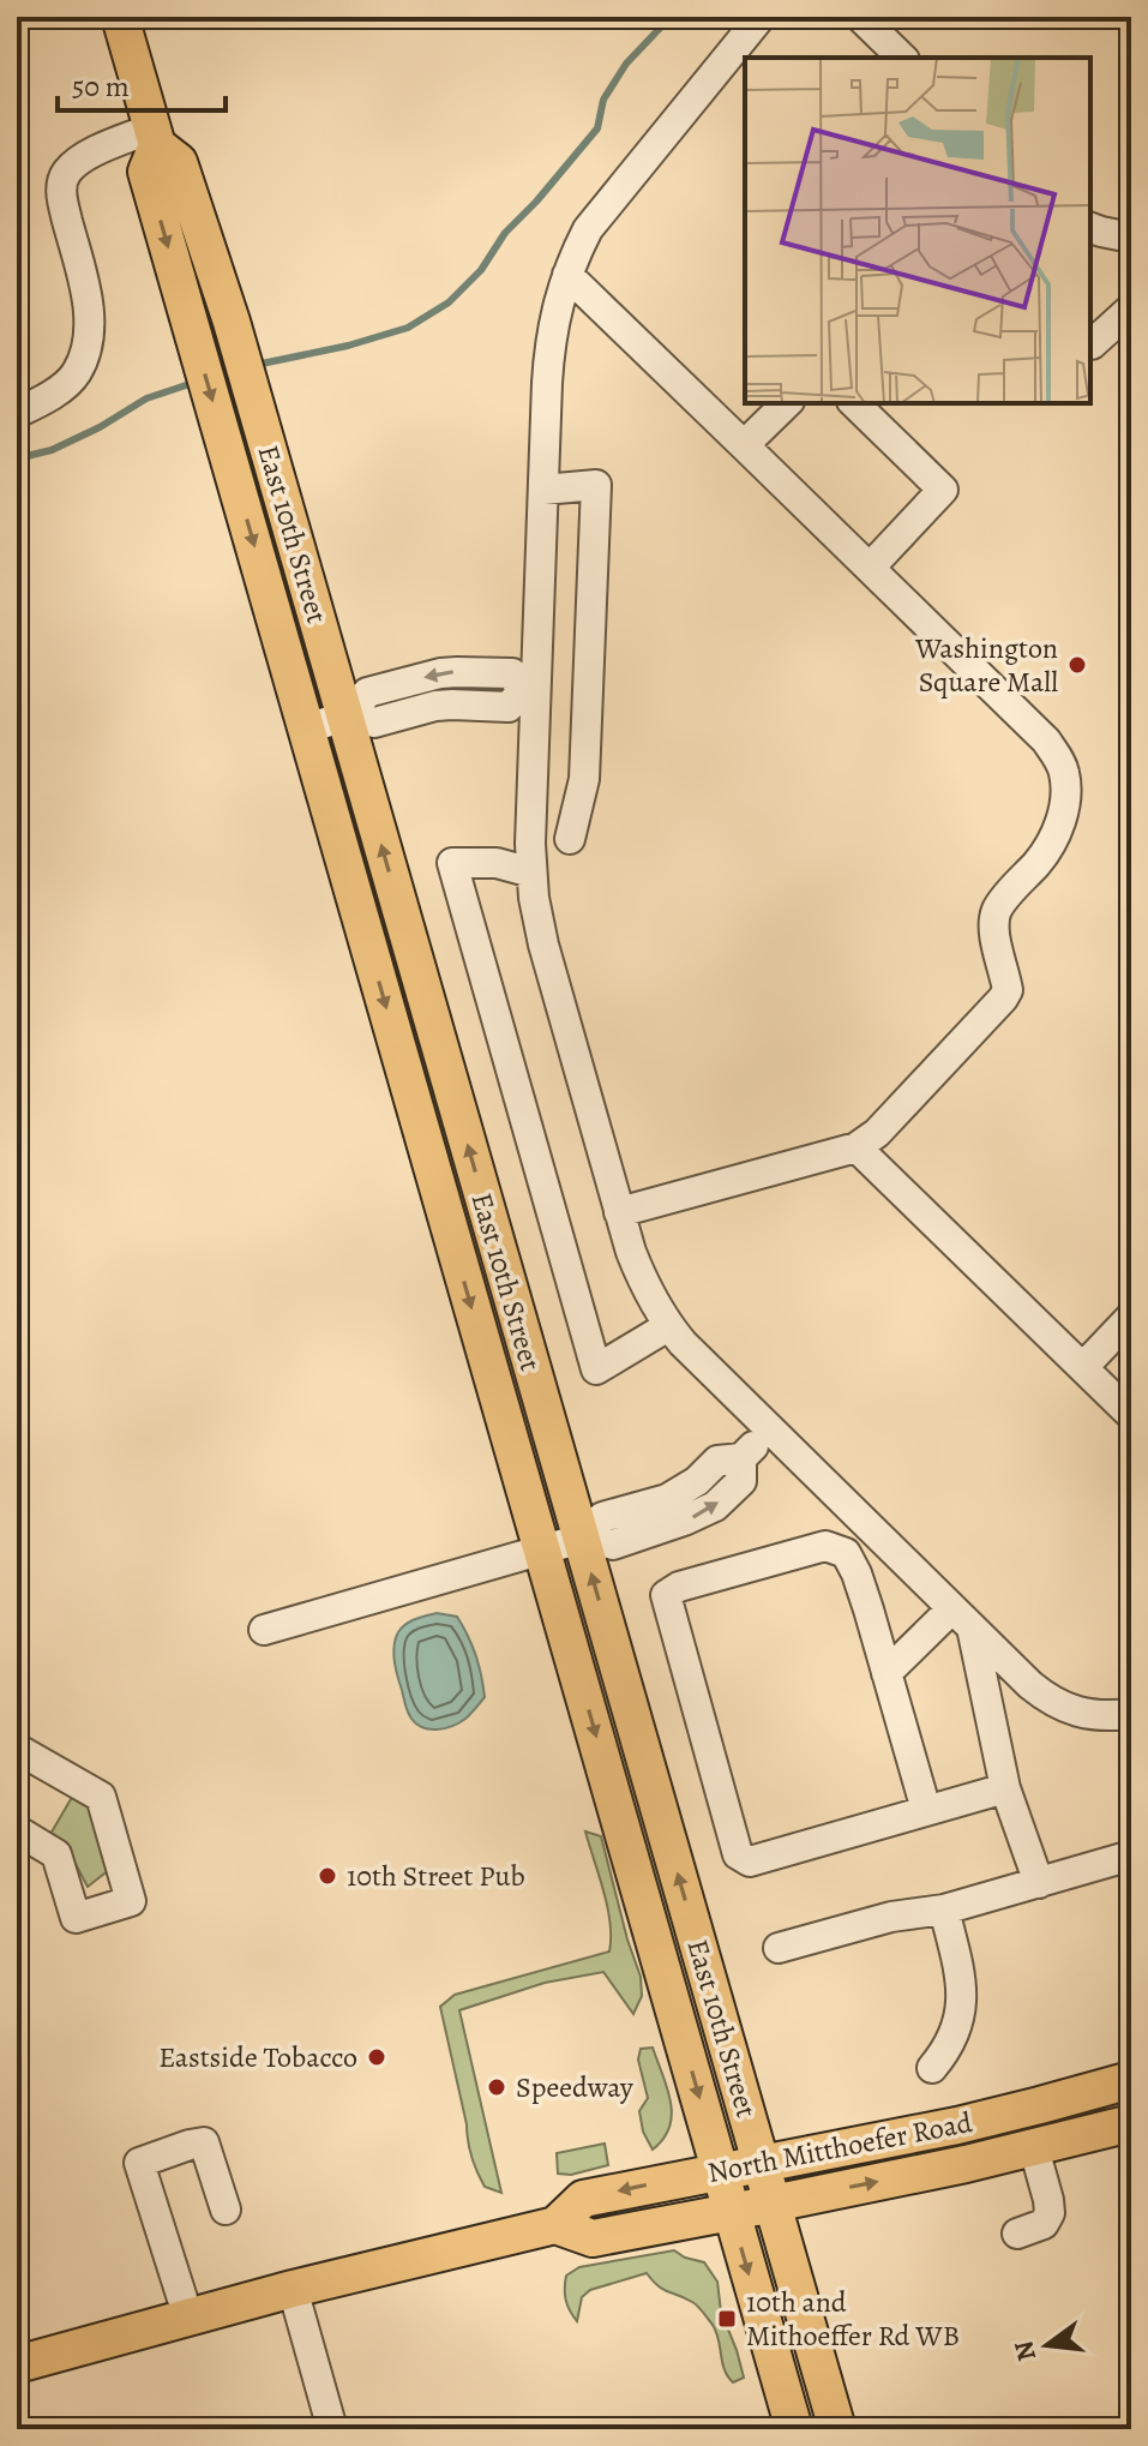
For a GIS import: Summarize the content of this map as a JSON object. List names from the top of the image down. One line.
{"streets":{"main road":["East 10th Street","North Mitthoefer Road"]},"crossings":[["East 10th Street","North Mitthoefer Road"]],"places":{"other":["Washington Square Mall","10th Street Pub","Eastside Tobacco","Speedway"],"transit":["10th and Mithoeffer Rd WB"]},"scale_bar":"50 m","north":"left"}
